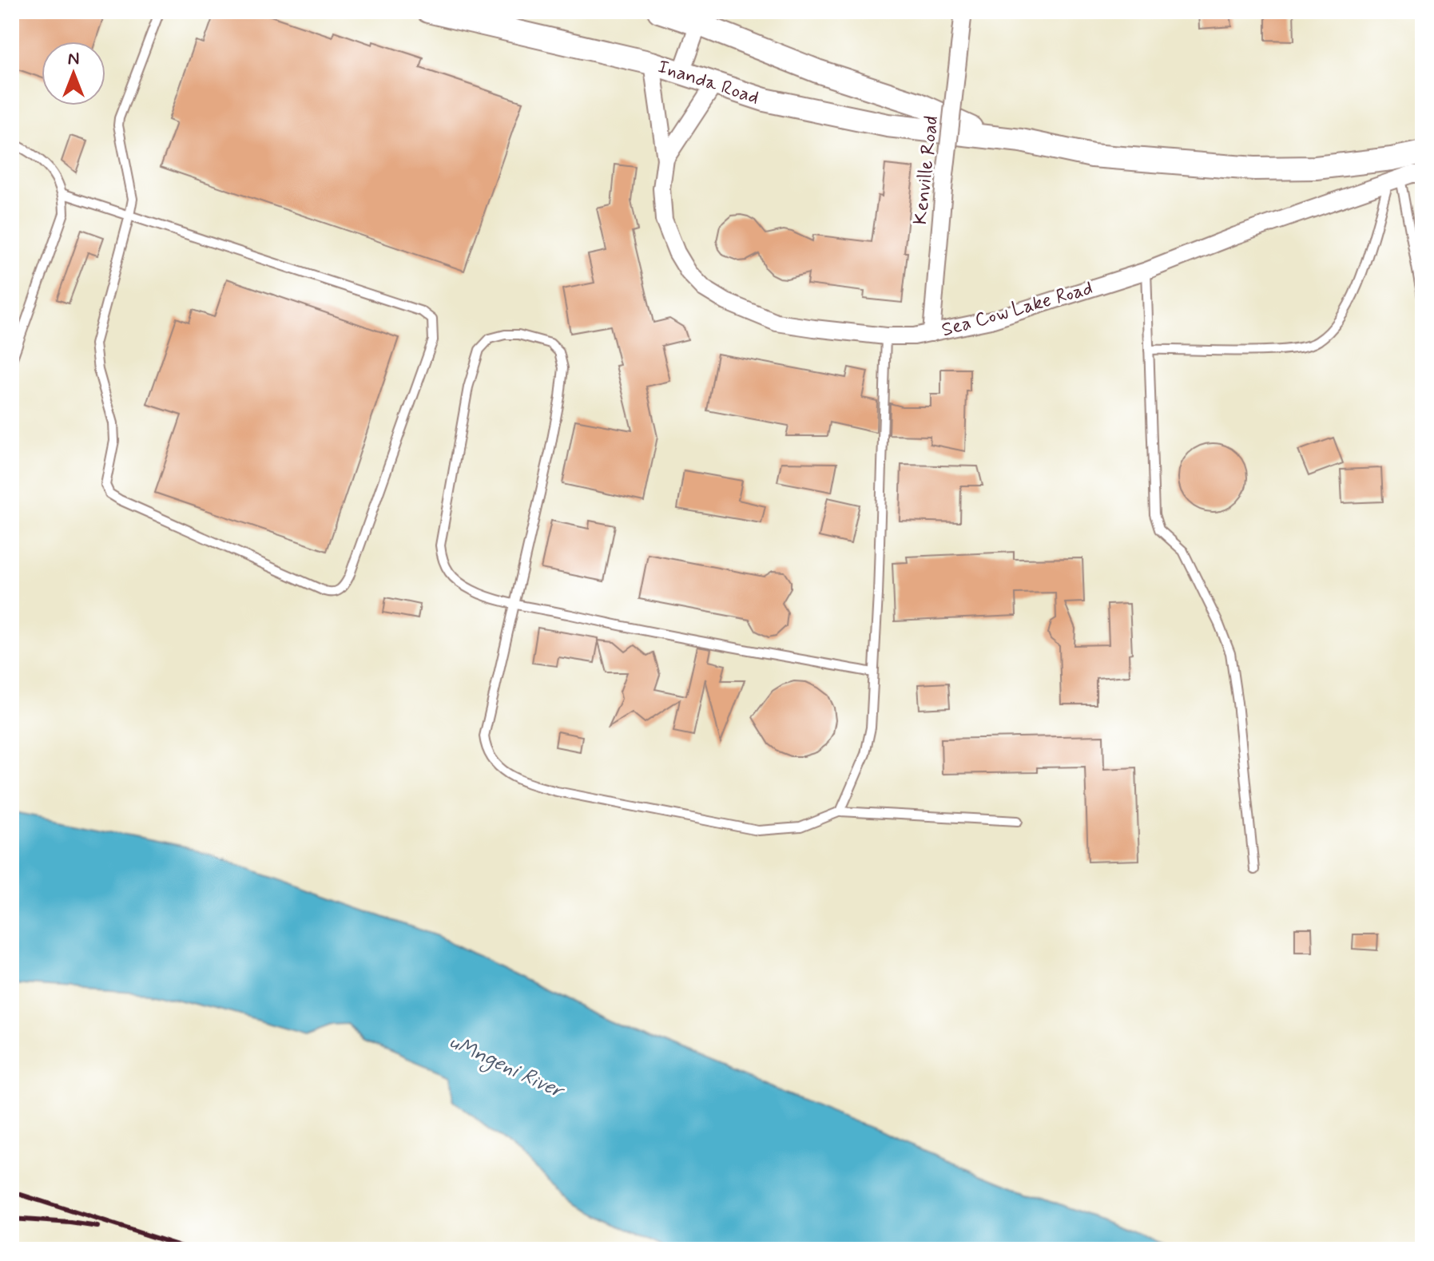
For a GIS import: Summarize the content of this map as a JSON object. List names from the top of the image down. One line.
{"streets":{"main road":["Inanda Road"],"street":["Kenville Road","Sea Cow Lake Road"]},"crossings":[["Inanda Road","Sea Cow Lake Road"],["Kenville Road","Sea Cow Lake Road"]],"water":["uMngeni River"],"north":"top"}
